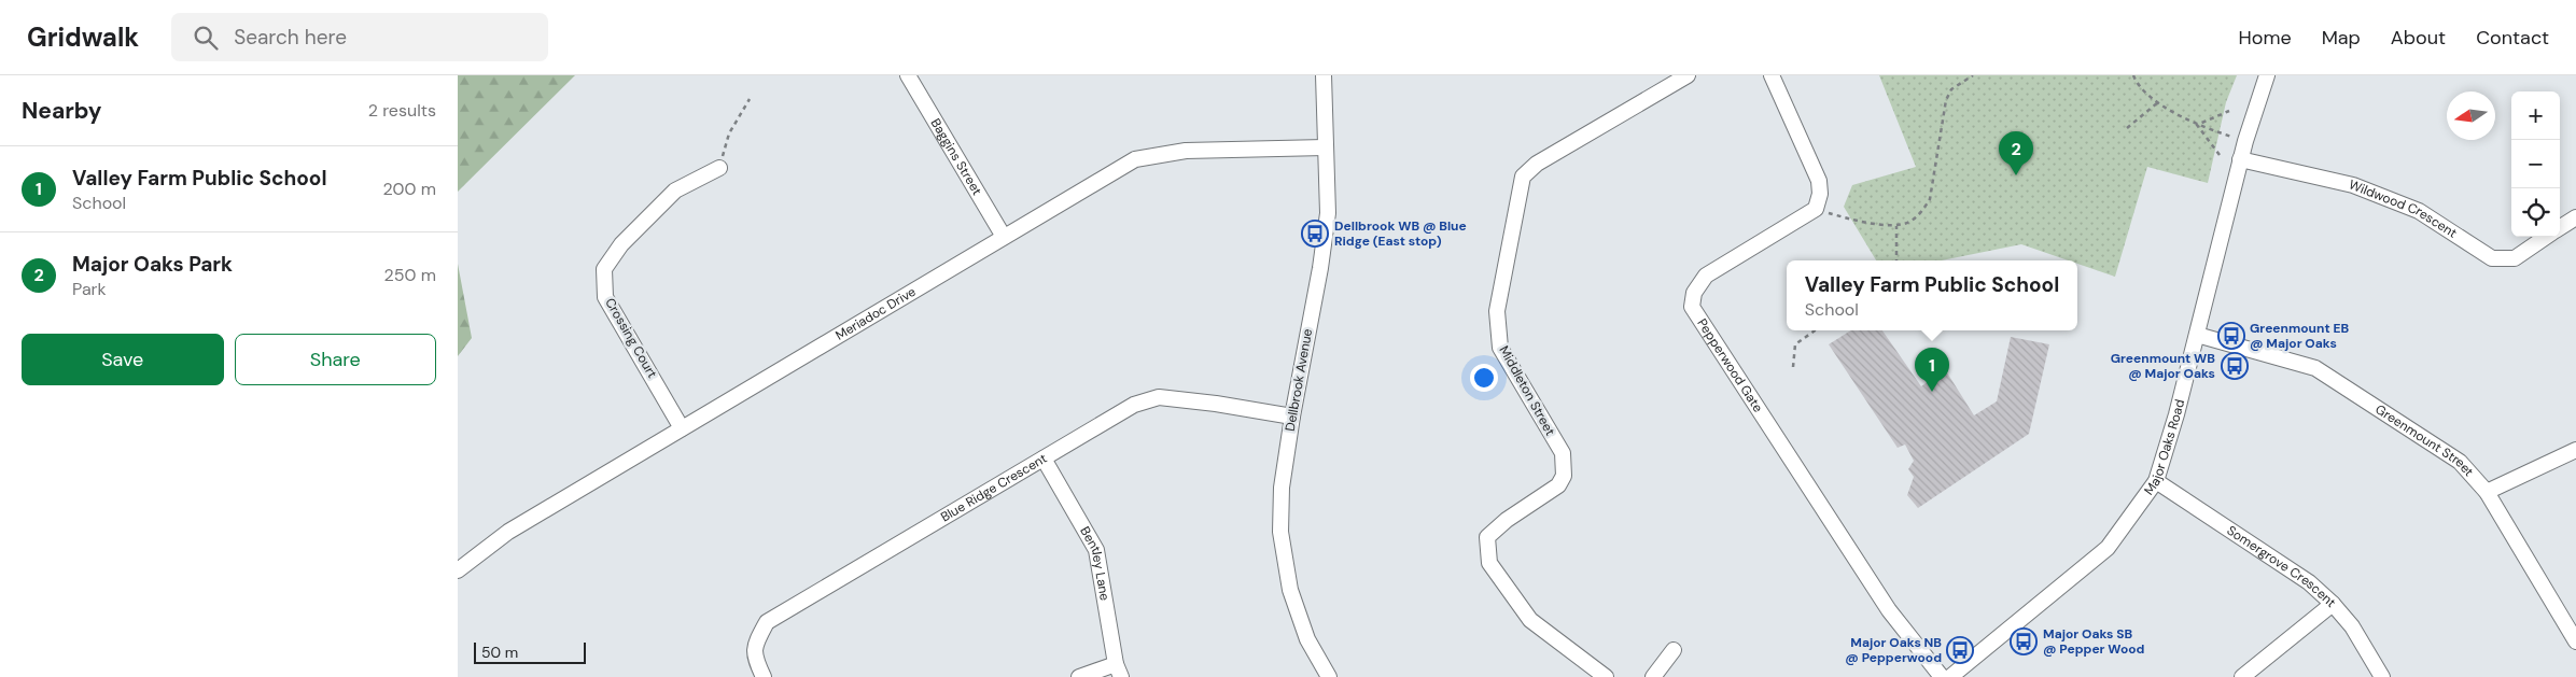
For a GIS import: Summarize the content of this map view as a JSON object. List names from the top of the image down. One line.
{"streets":{"street":["Baggins Street","Wildwood Crescent","Meriadoc Drive","Crossing Court","Pepperwood Gate","Dellbrook Avenue","Middleton Street","Greenmount Street","Major Oaks Road","Blue Ridge Crescent","Bentley Lane","Somergrove Crescent"]},"crossings":[["Baggins Street","Meriadoc Drive"],["Wildwood Crescent","Major Oaks Road"],["Meriadoc Drive","Crossing Court"],["Meriadoc Drive","Dellbrook Avenue"],["Dellbrook Avenue","Blue Ridge Crescent"],["Greenmount Street","Major Oaks Road"],["Major Oaks Road","Somergrove Crescent"],["Blue Ridge Crescent","Bentley Lane"]],"places":{"bus stop":["Dellbrook WB @ Blue Ridge (East stop)","Greenmount EB @ Major Oaks","Greenmount WB @ Major Oaks","Major Oaks SB @ Pepper Wood","Major Oaks NB @ Pepperwood"]},"scale_bar":"50 m","north":"left","page":{"header":"Gridwalk","search":"Search here","nav":["Home","Map","About","Contact"],"heading":["Nearby","2 results"],"map_buttons":["+","−"],"pins":["2","1"],"list":[{"mark":"1","name":"Valley Farm Public School","note":"School","value":"200 m"},{"mark":"2","name":"Major Oaks Park","note":"Park","value":"250 m"}],"popup":["Valley Farm Public School","School"],"buttons":["Save","Share"],"scale":"50 m"}}
